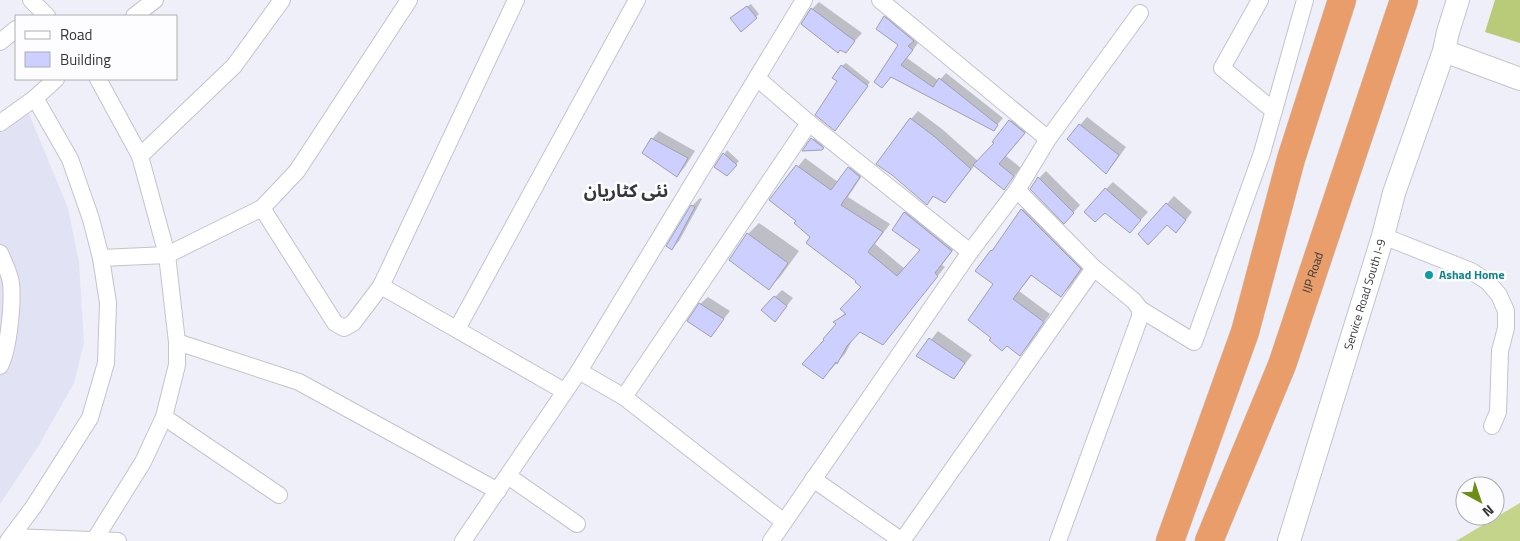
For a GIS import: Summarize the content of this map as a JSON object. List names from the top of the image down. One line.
{"streets":{"highway":["IJP Road"],"street":["Service Road South I-9"]},"districts":["نئی کٹاریان"],"places":["Ashad Home"],"legend":["Road","Building"],"north":"bottom right"}
